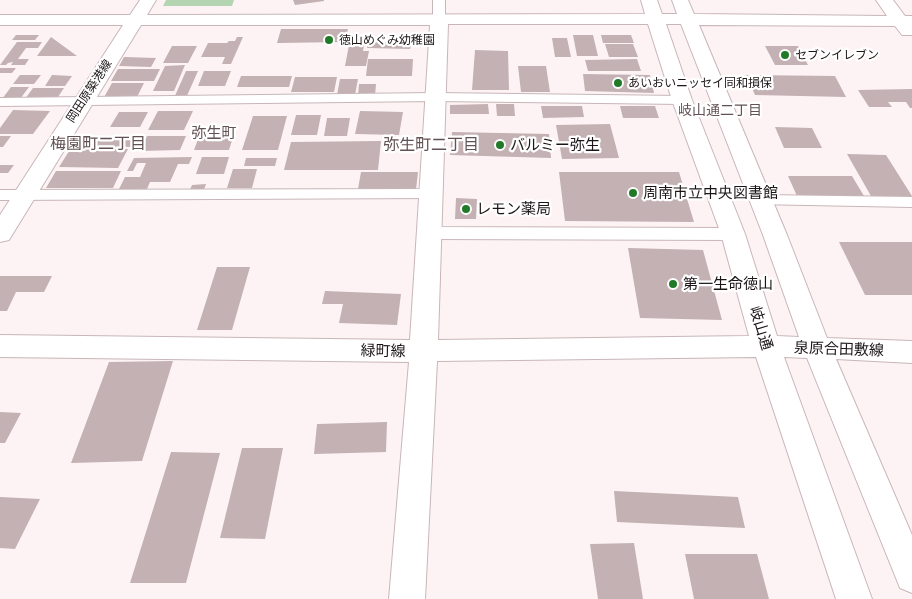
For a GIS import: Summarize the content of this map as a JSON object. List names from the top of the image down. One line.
{"streets":{"street":["岡田原築港線","岐山通","泉原合田敷線","緑町線"]},"crossings":[["岐山通","泉原合田敷線"],["岐山通","緑町線"],["泉原合田敷線","緑町線"]],"districts":["岐山通二丁目","弥生町","梅園町二丁目","弥生町二丁目"],"places":["徳山めぐみ幼稚園","セブンイレブン","あいおいニッセイ同和損保","バルミー弥生","周南市立中央図書館","レモン薬局","第一生命徳山"]}
